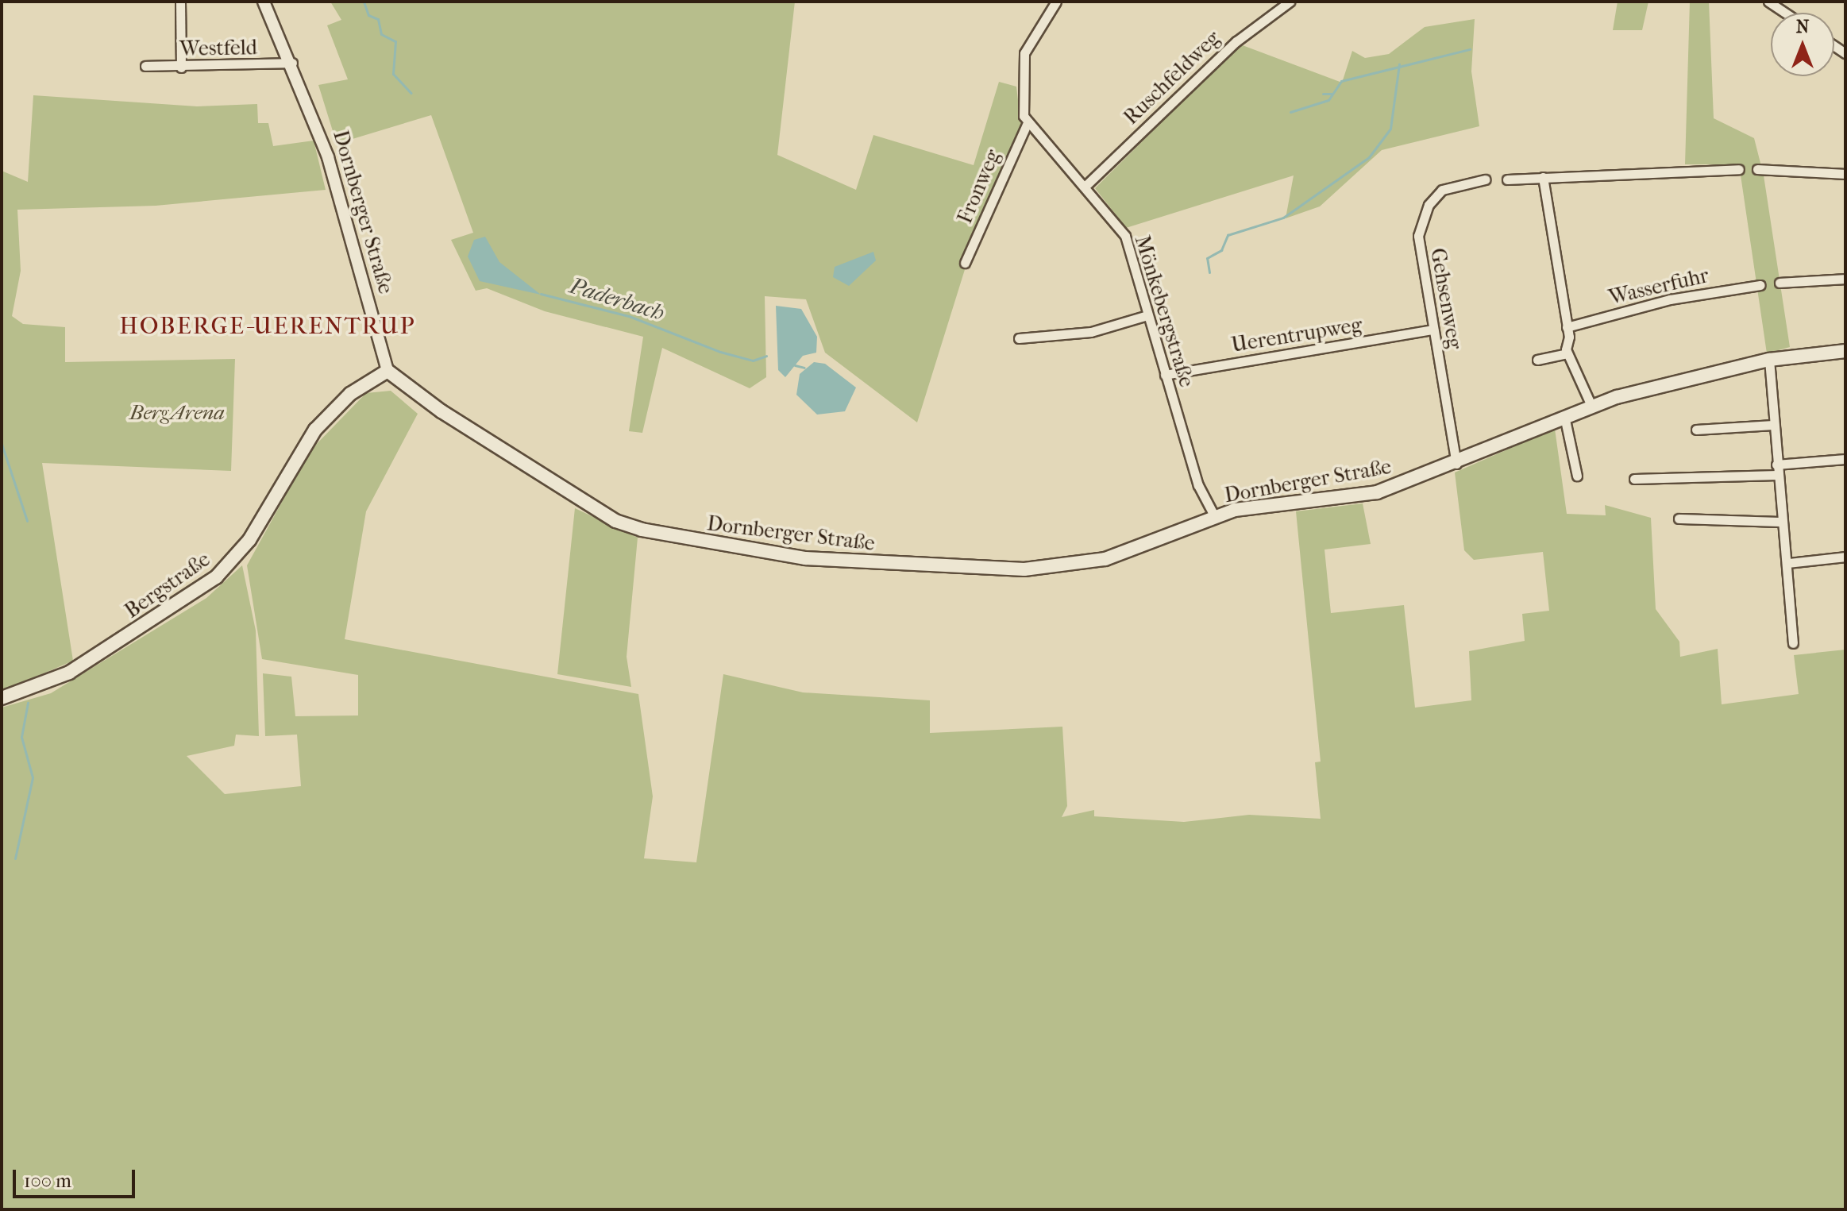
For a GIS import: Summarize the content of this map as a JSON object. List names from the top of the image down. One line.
{"streets":{"main road":["Dornberger Straße","Bergstraße"],"street":["Westfeld","Ruschfeldweg","Fronweg","Wasserfuhr","Gehsenweg","Mönkebergstraße","Uerentrupweg"]},"crossings":[["Westfeld","Dornberger Straße"],["Ruschfeldweg","Mönkebergstraße"],["Fronweg","Mönkebergstraße"],["Dornberger Straße","Gehsenweg"],["Dornberger Straße","Mönkebergstraße"],["Dornberger Straße","Bergstraße"],["Gehsenweg","Uerentrupweg"],["Mönkebergstraße","Uerentrupweg"]],"districts":["HOBERGE-UERENTRUP"],"water":["Paderbach"],"parks":["BergArena"],"scale_bar":"100 m","north":"top"}
